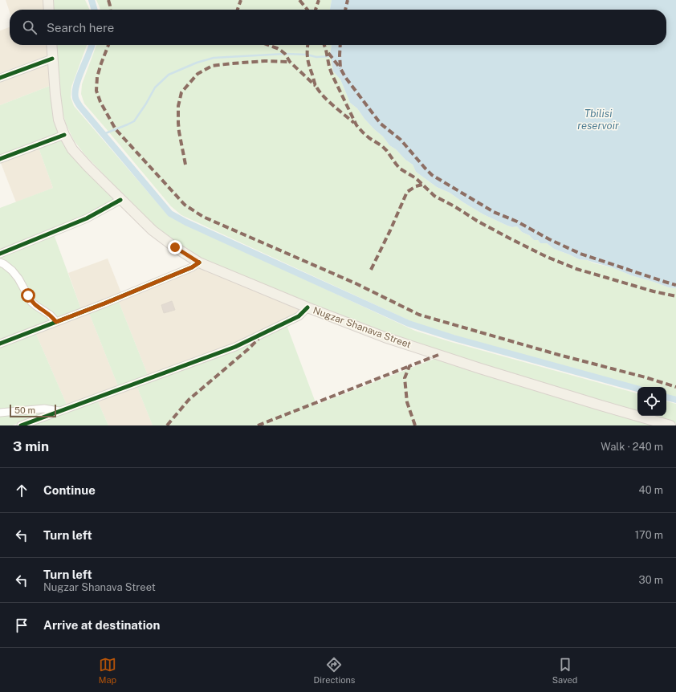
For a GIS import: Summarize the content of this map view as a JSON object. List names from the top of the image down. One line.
{"streets":{"main road":["Nugzar Shanava Street"]},"water":["Tbilisi reservoir"],"scale_bar":"50 m","page":{"search":"Search here","scale":"50 m","heading":["3 min","Walk · 240 m"],"list":[["Continue","40 m"],["Turn left","170 m"],["Turn left","Nugzar Shanava Street","30 m"],"Arrive at destination"],"nav":["Map","Directions","Saved"]}}
